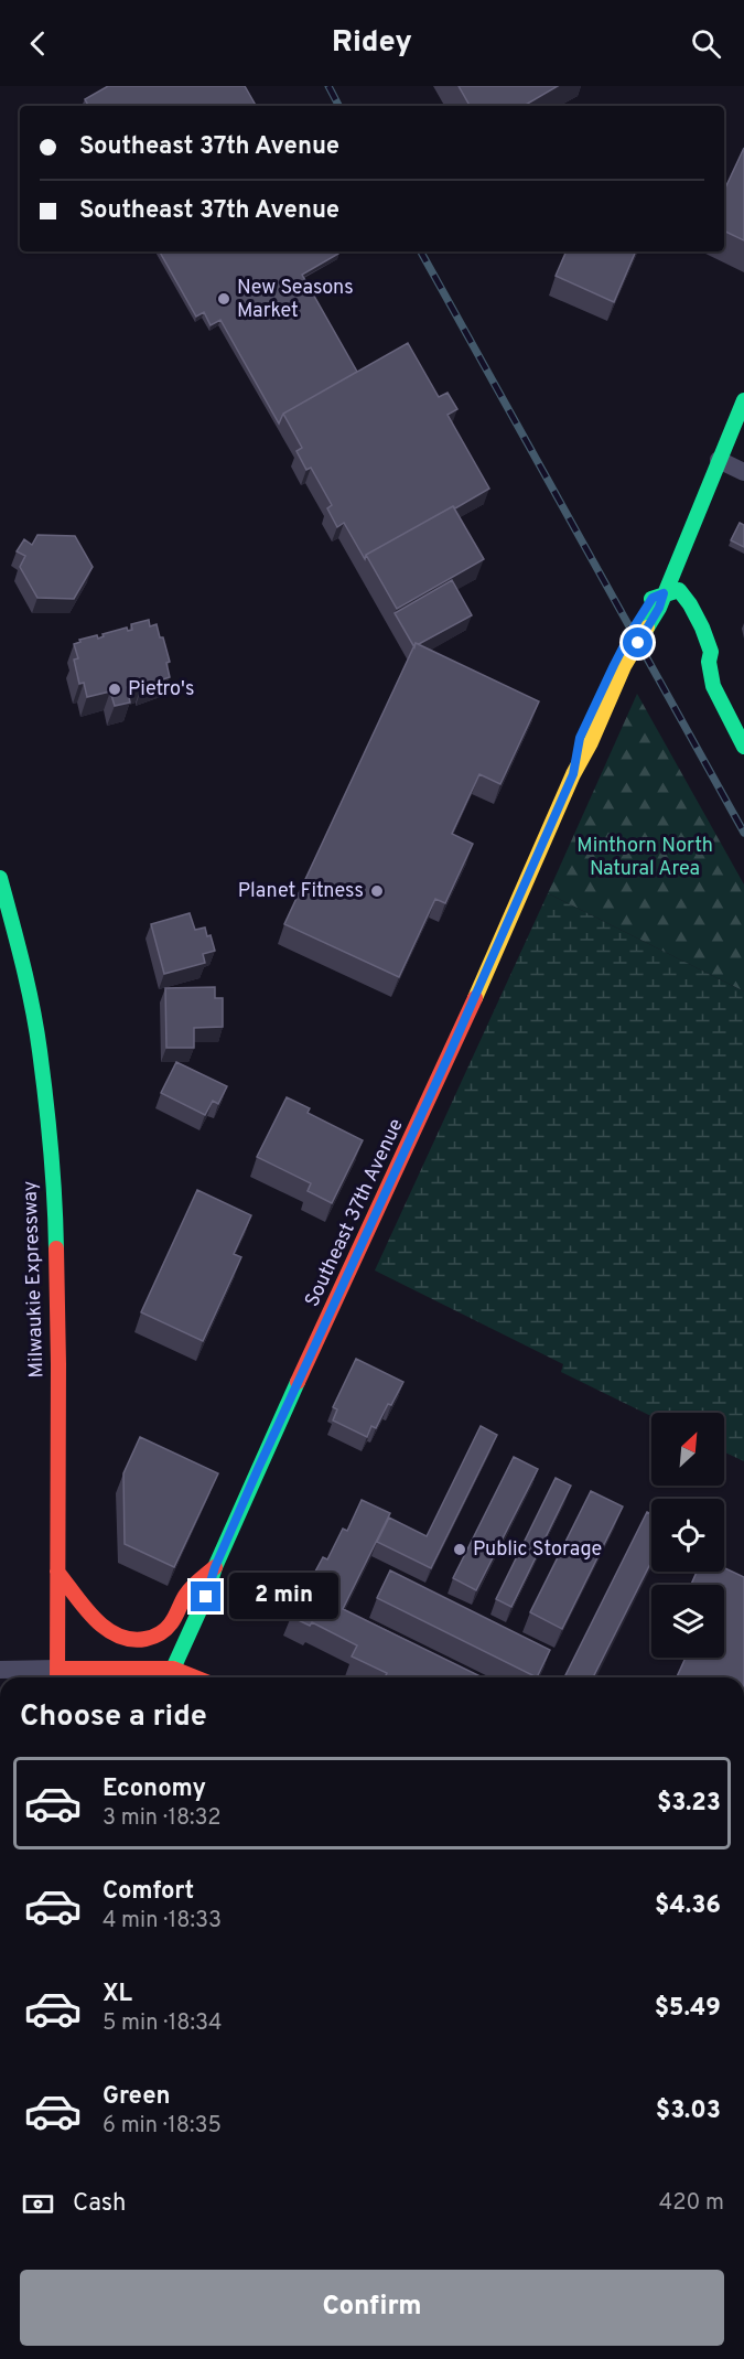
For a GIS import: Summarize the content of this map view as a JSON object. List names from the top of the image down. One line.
{"streets":{"main road":["Southeast 37th Avenue","Milwaukie Expressway"]},"parks":["Minthorn North Natural Area"],"places":["New Seasons Market","Pietro's","Planet Fitness","Public Storage"],"north":"top right","page":{"header":"Ridey","banner":["Southeast 37th Avenue","Southeast 37th Avenue"],"bubble":"2 min","heading":"Choose a ride","list":[{"name":"Economy","note":"3 min · 18:32","value":"$3.23"},{"name":"Comfort","note":"4 min · 18:33","value":"$4.36"},{"name":"XL","note":"5 min · 18:34","value":"$5.49"},{"name":"Green","note":"6 min · 18:35","value":"$3.03"}],"pay":["Cash","420 m"],"buttons":"Confirm"}}
